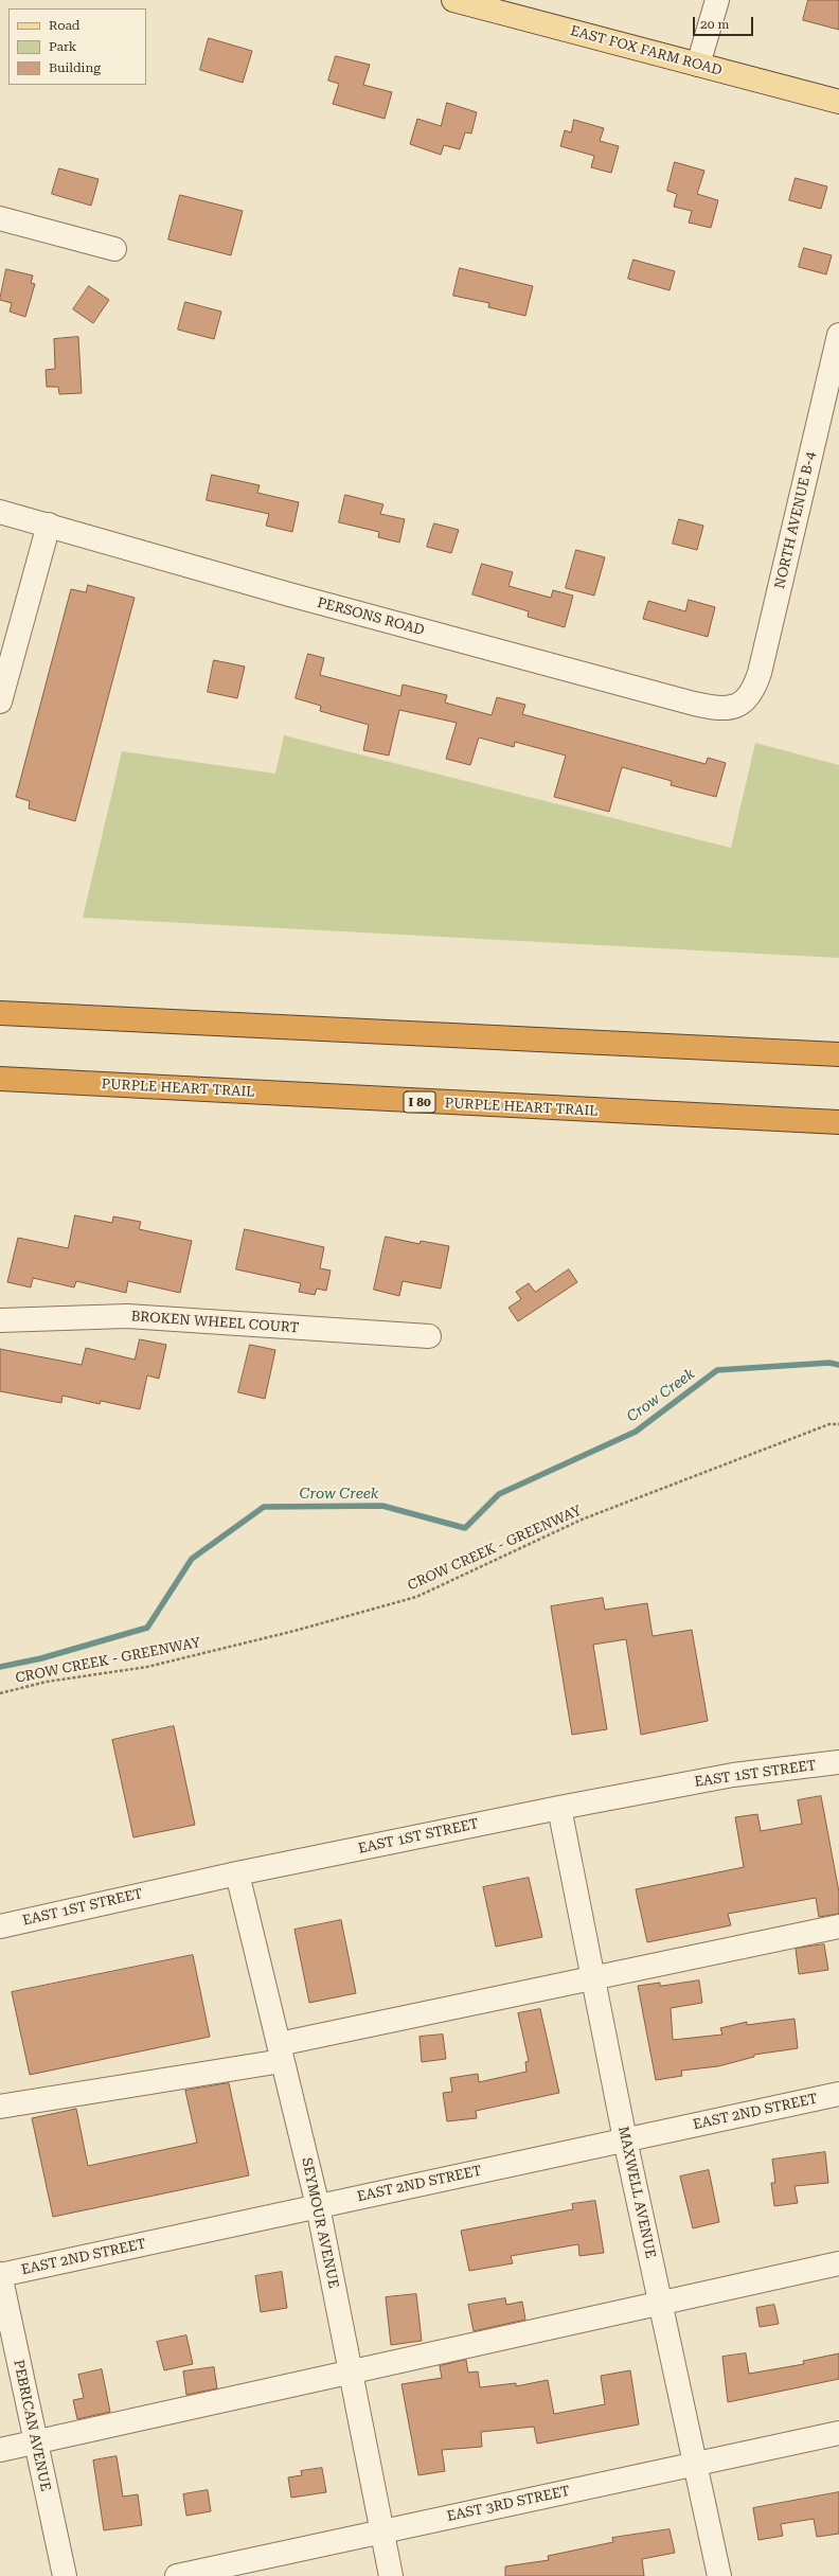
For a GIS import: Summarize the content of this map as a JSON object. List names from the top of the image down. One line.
{"streets":{"highway":["PURPLE HEART TRAIL","I 80"],"main road":["EAST FOX FARM ROAD"],"street":["NORTH AVENUE B-4","PERSONS ROAD","BROKEN WHEEL COURT","EAST 1ST STREET","EAST 2ND STREET","MAXWELL AVENUE","SEYMOUR AVENUE","PEBRICAN AVENUE","EAST 3RD STREET"],"path":["CROW CREEK - GREENWAY"]},"crossings":[["NORTH AVENUE B-4","PERSONS ROAD"],["EAST 1ST STREET","MAXWELL AVENUE"],["EAST 1ST STREET","SEYMOUR AVENUE"],["EAST 2ND STREET","MAXWELL AVENUE"],["EAST 2ND STREET","SEYMOUR AVENUE"],["EAST 2ND STREET","PEBRICAN AVENUE"],["MAXWELL AVENUE","EAST 3RD STREET"],["SEYMOUR AVENUE","EAST 3RD STREET"]],"water":["Crow Creek"],"legend":["Road","Park","Building"],"scale_bar":"20 m"}
